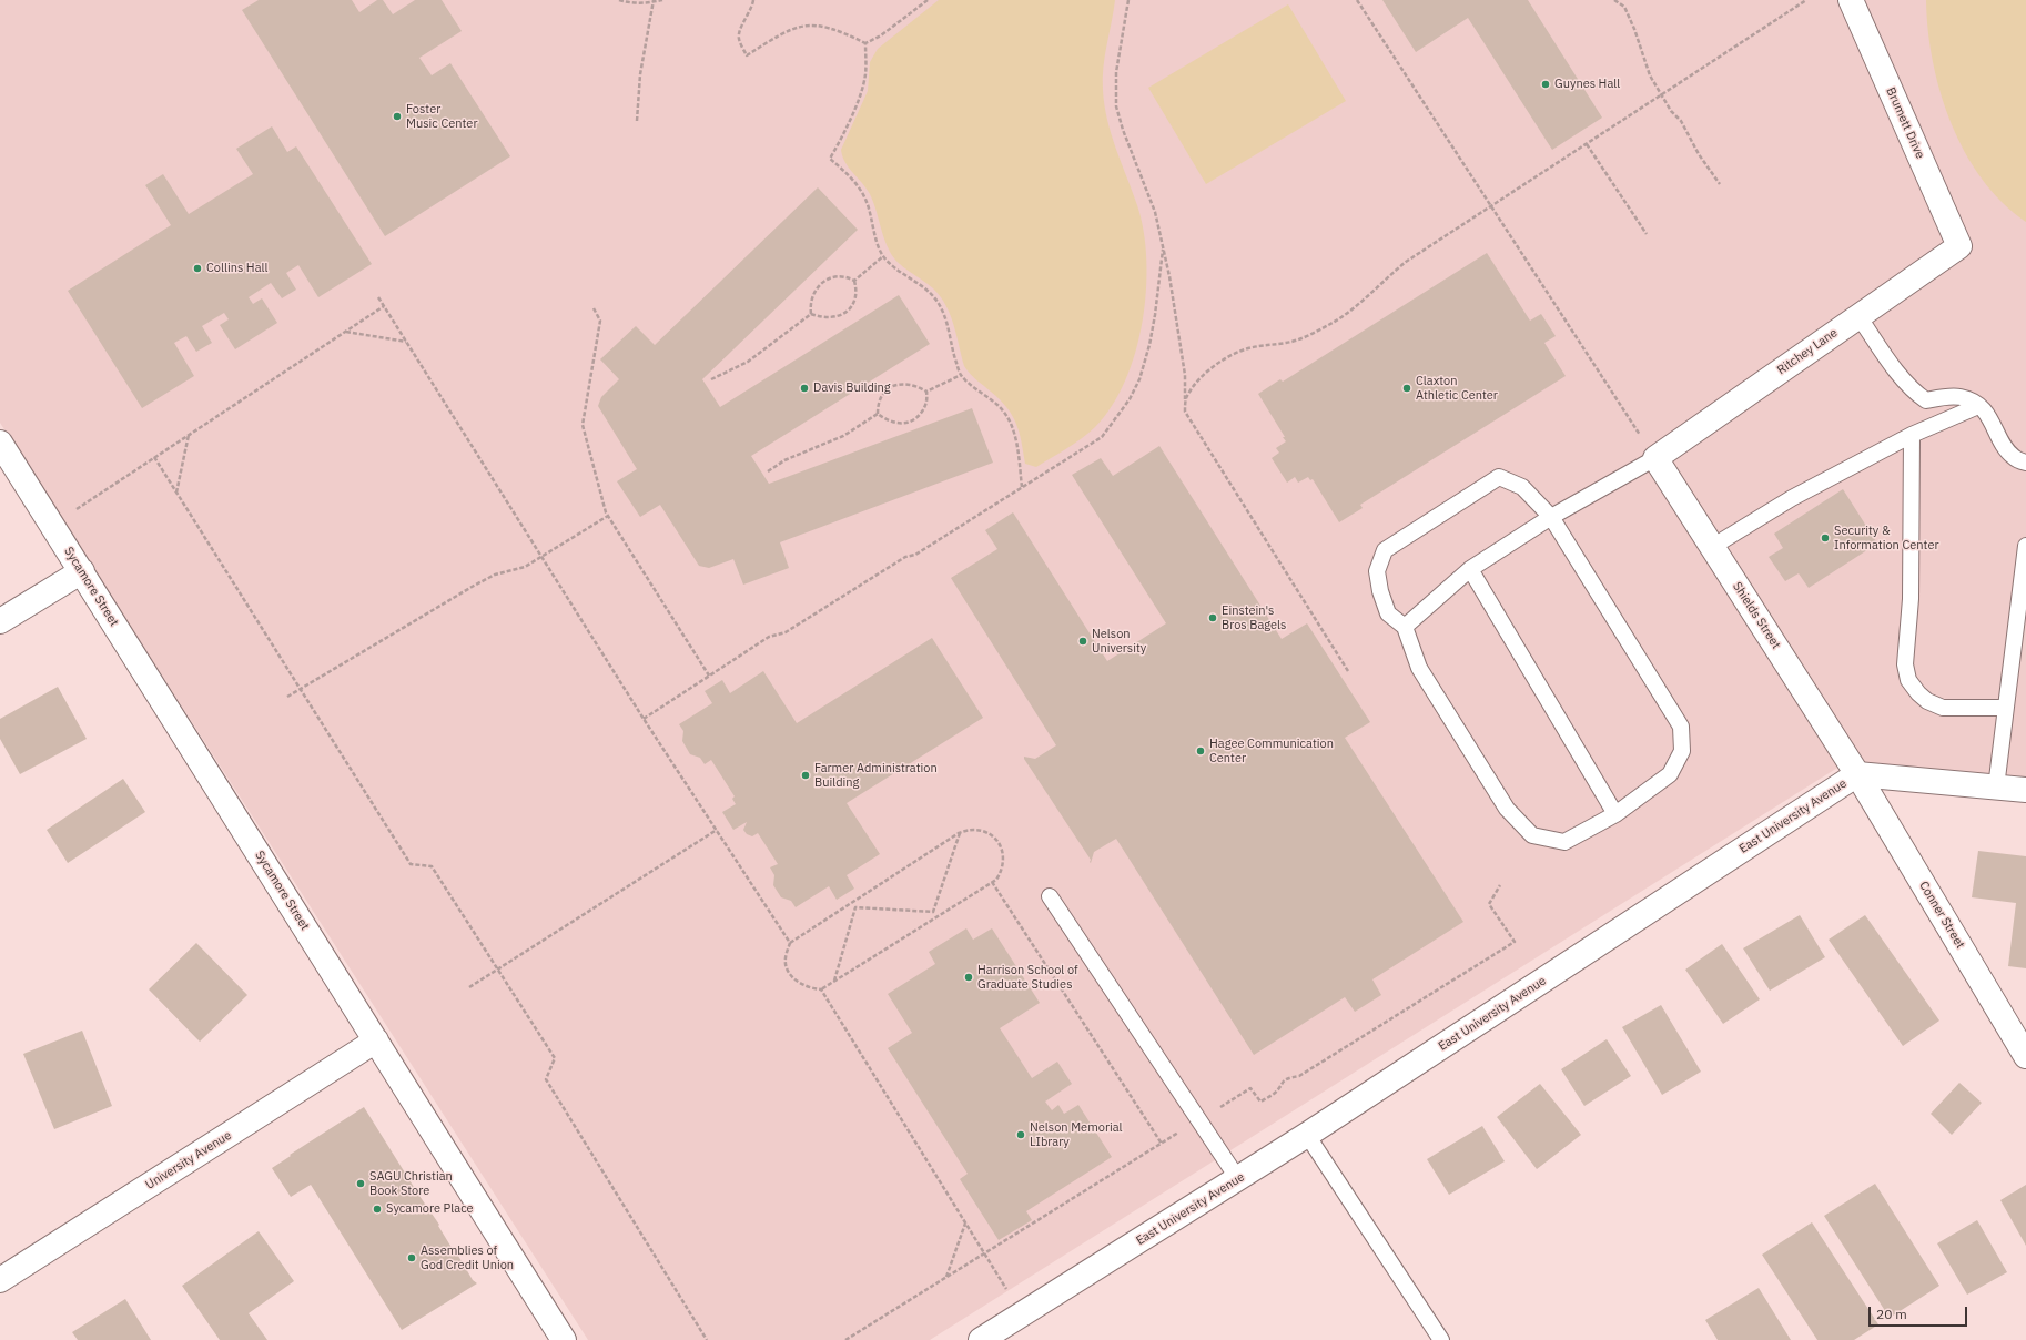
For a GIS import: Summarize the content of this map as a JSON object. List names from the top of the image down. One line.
{"streets":{"street":["Brumett Drive","Ritchey Lane","Sycamore Street","Shields Street","East University Avenue","Conner Street","University Avenue"]},"crossings":[["Brumett Drive","Ritchey Lane"],["Ritchey Lane","Shields Street"],["Sycamore Street","University Avenue"],["Shields Street","East University Avenue"],["Shields Street","Conner Street"],["East University Avenue","Conner Street"]],"places":["Guynes Hall","Foster Music Center","Collins Hall","Davis Building","Claxton Athletic Center","Security & Information Center","Einstein's Bros Bagels","Nelson University","Hagee Communication Center","Farmer Administration Building","Harrison School of Graduate Studies","Nelson Memorial LIbrary","SAGU Christian Book Store","Sycamore Place","Assemblies of God Credit Union"],"scale_bar":"20 m"}
